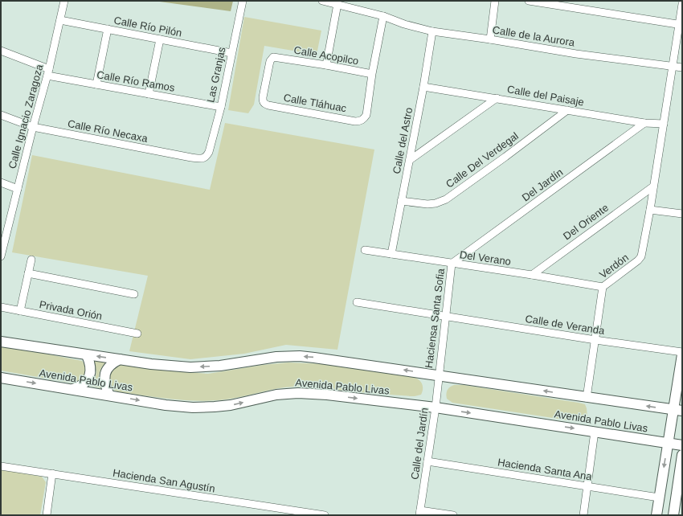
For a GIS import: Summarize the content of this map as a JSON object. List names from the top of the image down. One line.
{"streets":{"main road":["Avenida Pablo Livas"],"street":["Calle Río Pilón","Calle de la Aurora","Calle Acopilco","Las Granjas","Calle Río Ramos","Calle del Paisaje","Calle Tláhuac","Calle Ignacio Zaragoza","Calle Río Necaxa","Calle del Astro","Calle Del Verdegal","Del Jardín","Del Oriente","Del Verano","Verdón","Privada Orión","Haciensa Santa Sofia","Calle de Veranda","Calle del Jardín","Hacienda Santa Ana","Hacienda San Agustín"]},"crossings":[["Calle Río Pilón","Las Granjas"],["Calle Río Pilón","Calle Ignacio Zaragoza"],["Calle de la Aurora","Calle del Astro"],["Calle de la Aurora","Verdón"],["Calle Acopilco","Calle Tláhuac"],["Las Granjas","Calle Río Ramos"],["Las Granjas","Calle Río Necaxa"],["Calle Río Ramos","Calle Ignacio Zaragoza"],["Calle del Paisaje","Calle del Astro"],["Calle del Paisaje","Calle Del Verdegal"],["Calle del Paisaje","Del Jardín"],["Calle del Paisaje","Verdón"],["Calle Ignacio Zaragoza","Calle Río Necaxa"],["Calle del Astro","Calle Del Verdegal"],["Calle del Astro","Del Verano"],["Del Jardín","Del Verano"],["Del Jardín","Haciensa Santa Sofia"],["Del Oriente","Del Verano"],["Del Oriente","Verdón"],["Del Verano","Verdón"],["Del Verano","Haciensa Santa Sofia"],["Verdón","Calle de Veranda"],["Verdón","Avenida Pablo Livas"],["Haciensa Santa Sofia","Calle de Veranda"],["Haciensa Santa Sofia","Avenida Pablo Livas"],["Haciensa Santa Sofia","Calle del Jardín"],["Avenida Pablo Livas","Calle del Jardín"],["Calle del Jardín","Hacienda Santa Ana"]]}
